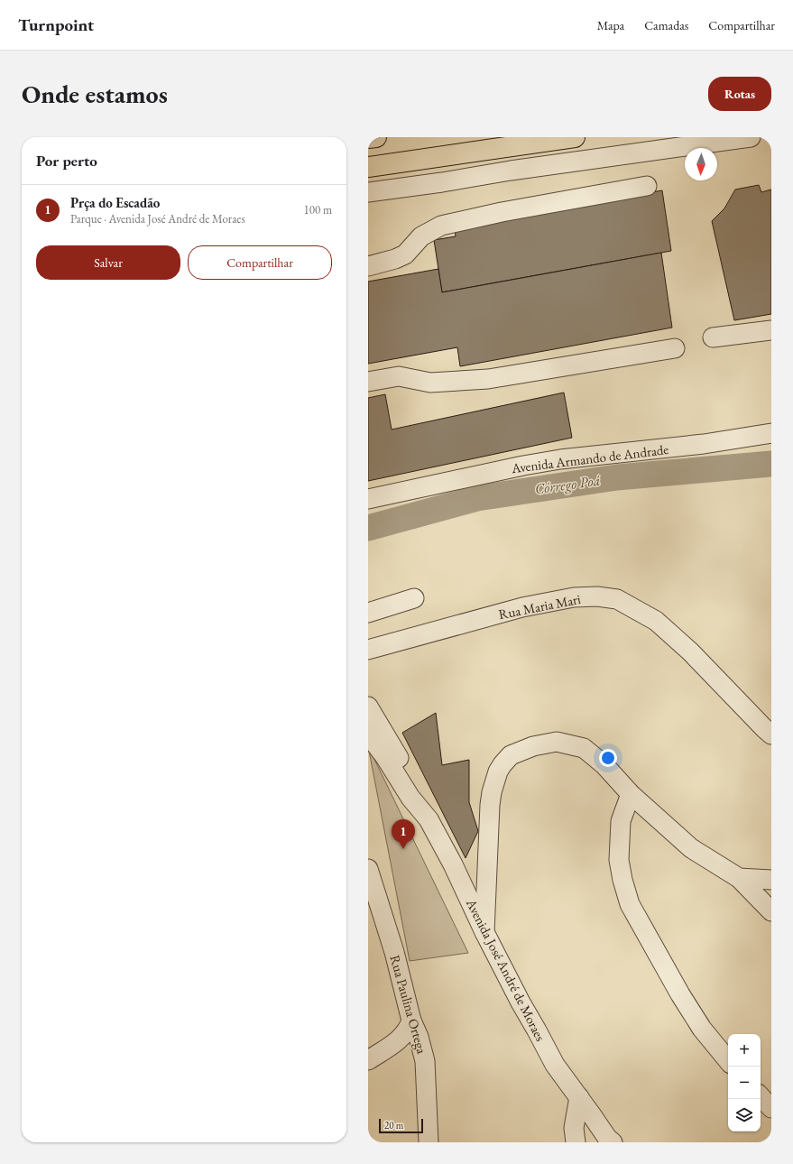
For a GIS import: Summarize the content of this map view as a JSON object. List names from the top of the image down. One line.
{"streets":{"street":["Avenida Armando de Andrade","Rua Maria Mari","Avenida José André de Moraes","Rua Paulina Ortega"]},"water":["Córrego Poá"],"scale_bar":"20 m","north":"bottom","page":{"header":"Turnpoint","nav":["Mapa","Camadas","Compartilhar"],"buttons":["Rotas",["Salvar","Compartilhar"]],"title":"Onde estamos","heading":"Por perto","list":[{"mark":"1","name":"Prça do Escadão","note":"Parque · Avenida José André de Moraes","value":"100 m"}],"pins":"1","map_buttons":["+","−"],"scale":"20 m"}}
